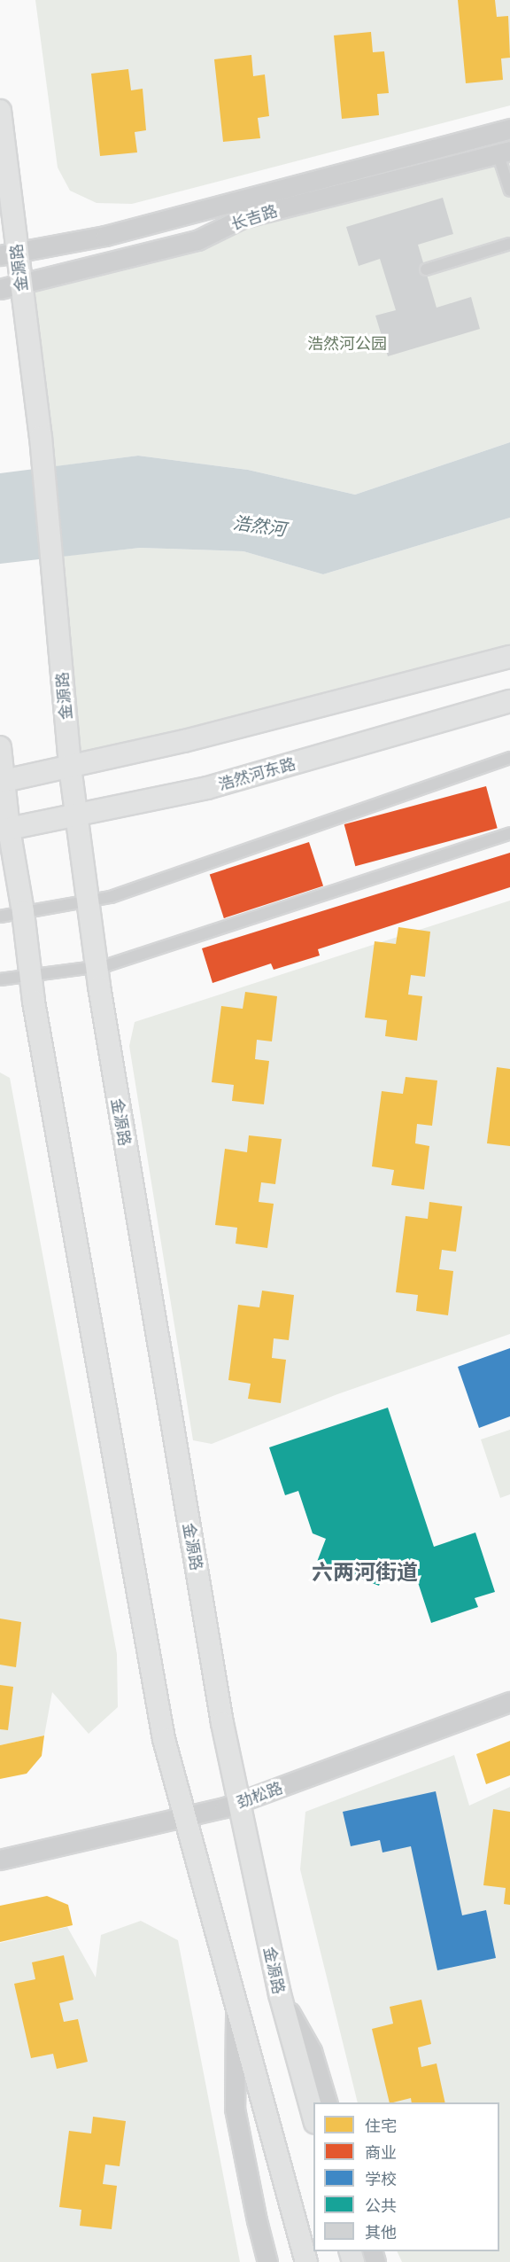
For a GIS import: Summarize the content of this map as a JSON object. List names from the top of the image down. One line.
{"streets":{"main road":["金源路","浩然河东路"],"street":["长吉路","劲松路"]},"crossings":[["长吉路","金源路"],["金源路","浩然河东路"],["金源路","劲松路"]],"districts":["六两河街道"],"water":["浩然河"],"parks":["浩然河公园"],"legend":["住宅","商业","学校","公共","其他"]}
